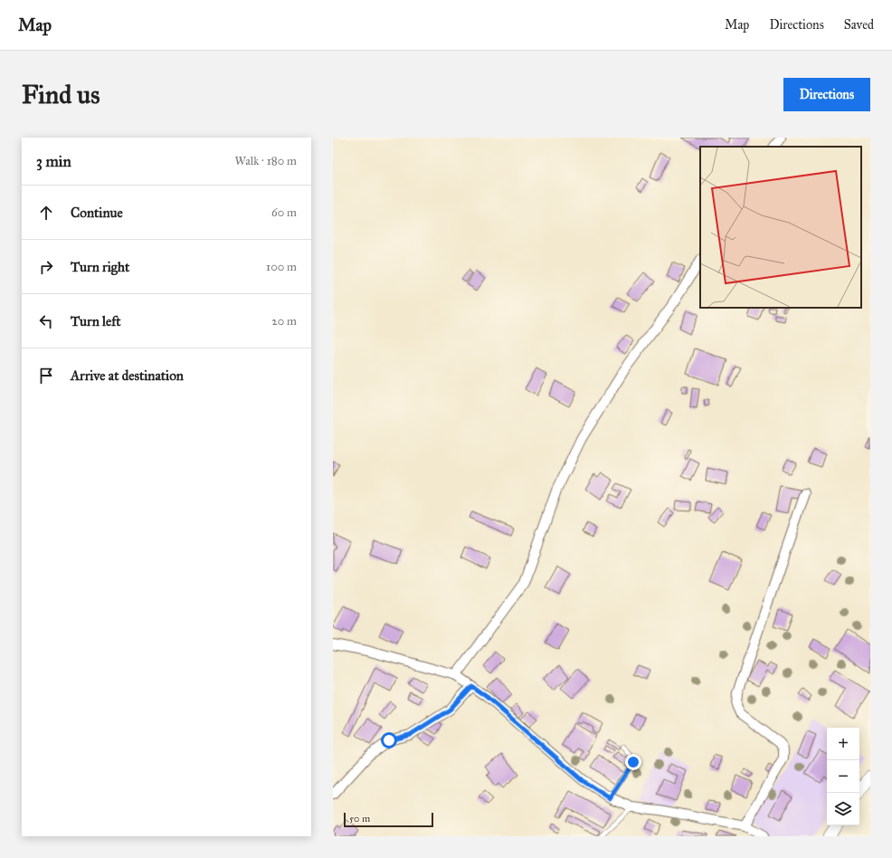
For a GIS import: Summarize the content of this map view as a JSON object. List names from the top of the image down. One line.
{"scale_bar":"50 m","page":{"header":"Map","nav":["Map","Directions","Saved"],"buttons":"Directions","title":"Find us","heading":["3 min","Walk · 180 m"],"list":[["Continue","60 m"],["Turn right","100 m"],["Turn left","20 m"],"Arrive at destination"],"map_buttons":["+","−"],"scale":"50 m"}}
